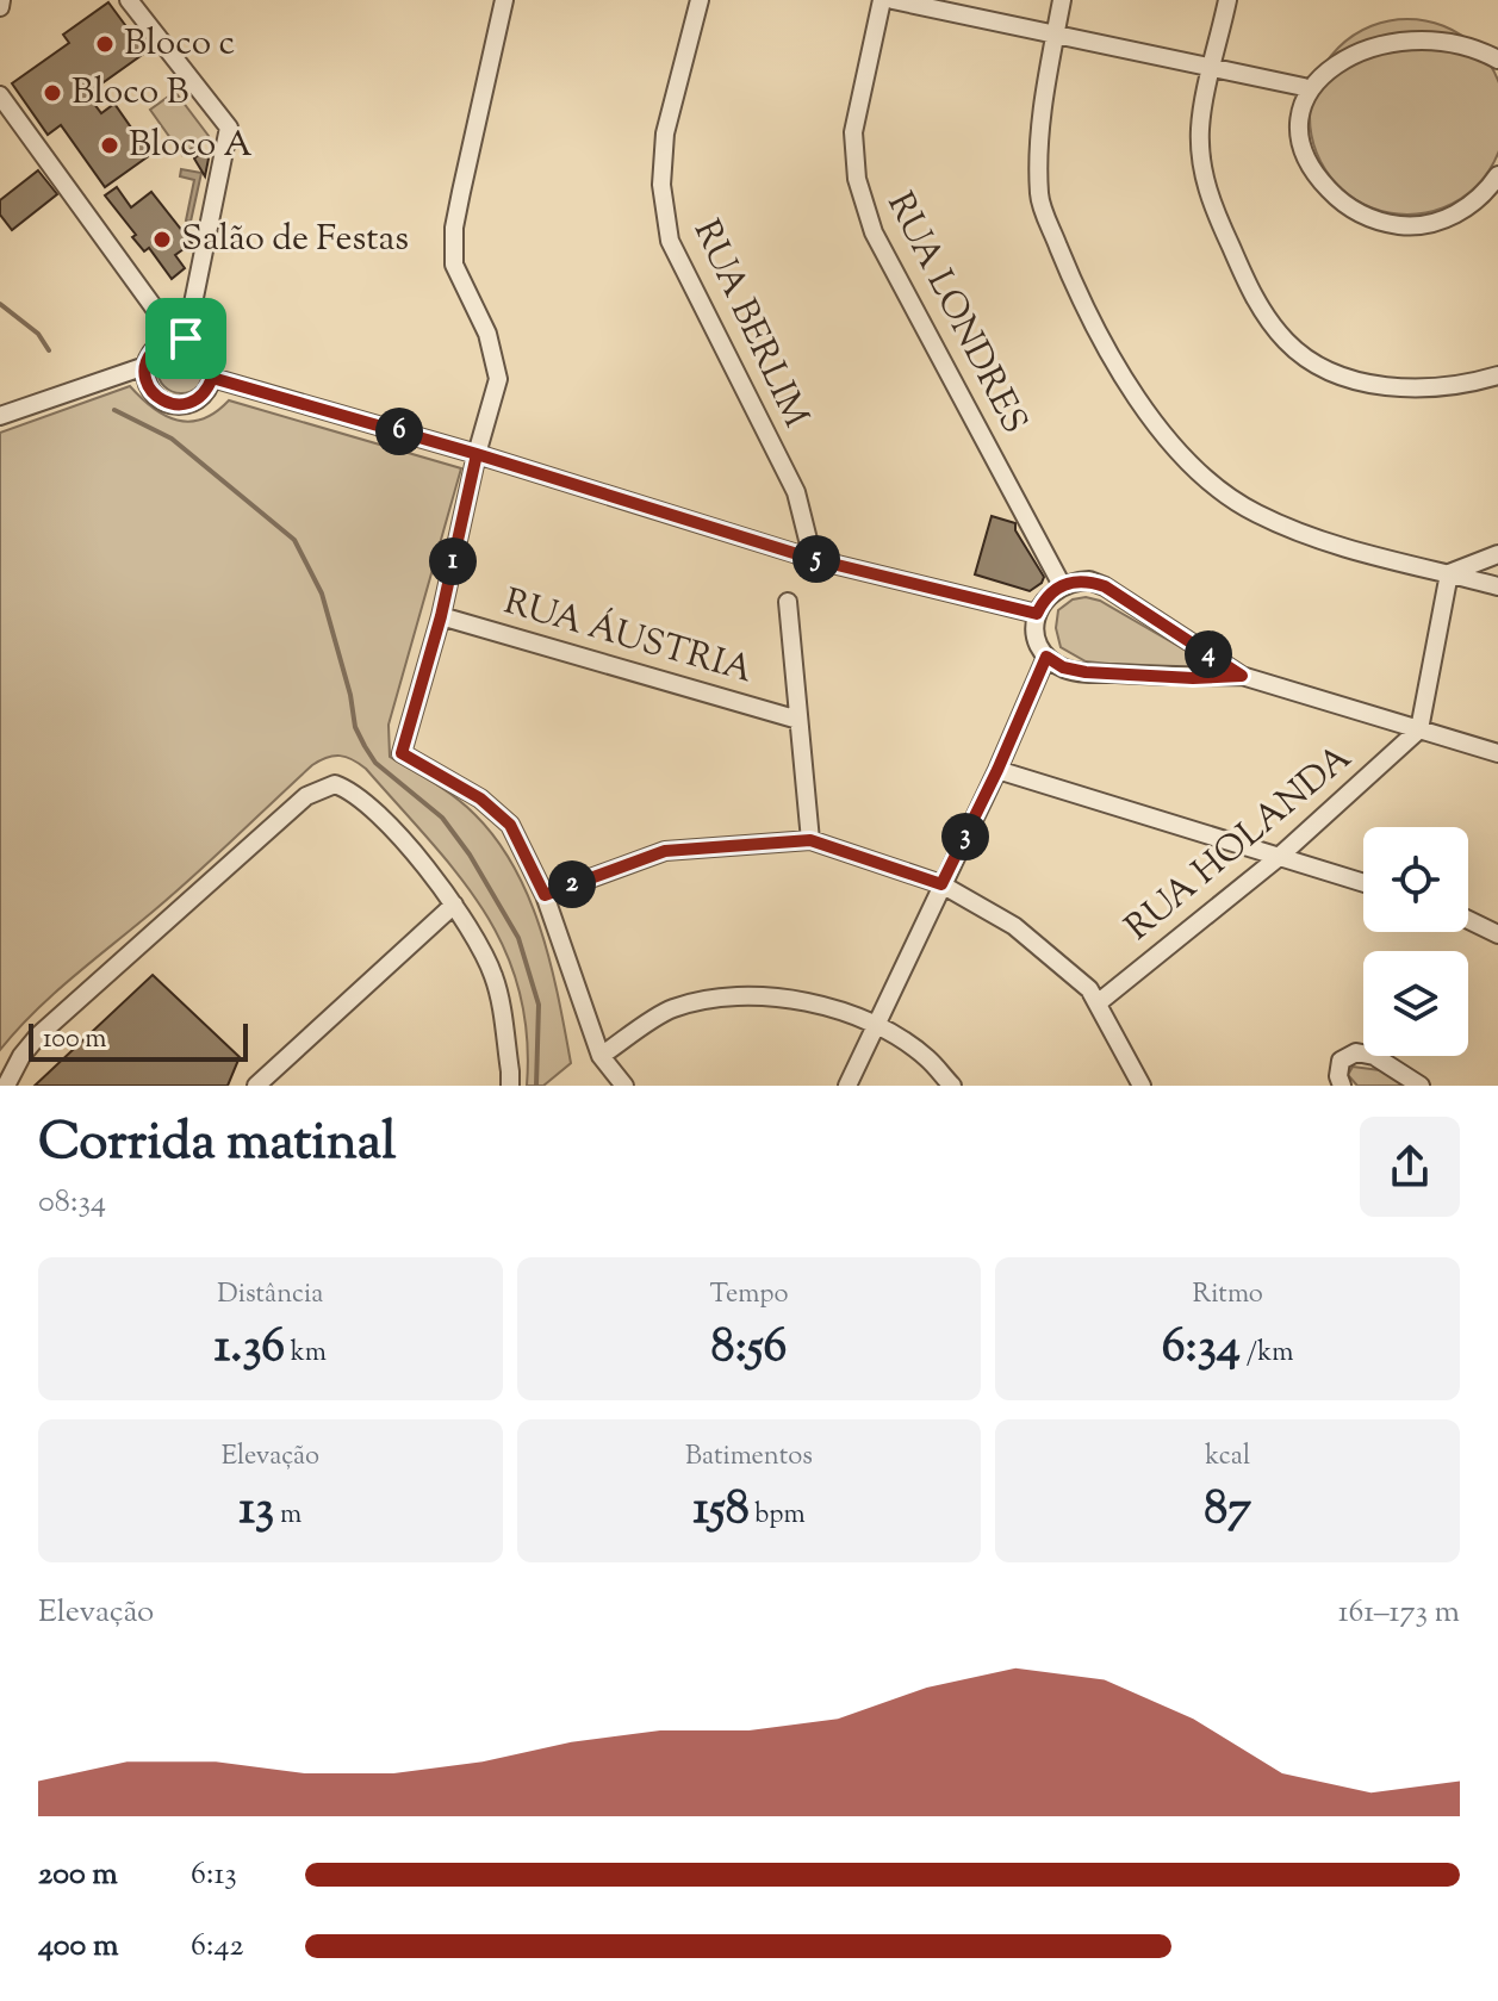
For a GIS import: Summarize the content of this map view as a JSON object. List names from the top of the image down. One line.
{"streets":{"street":["RUA LONDRES","RUA BERLIM","RUA ÁUSTRIA","RUA HOLANDA"]},"places":["Bloco c","Bloco B","Bloco A","Salão de Festas"],"scale_bar":"100 m","page":{"pins":["6","5","1","4","3","2"],"scale":"100 m","heading":["Corrida matinal","08:34"],"stats":[["Distância","1.36 km"],["Tempo","8:56"],["Ritmo","6:34 /km"],["Elevação","13 m"],["Batimentos","158 bpm"],["kcal","87"]],"chart":["Elevação","161–173 m"],"list":[{"name":"200 m","note":"6:13"},{"name":"400 m","note":"6:42"}]}}
